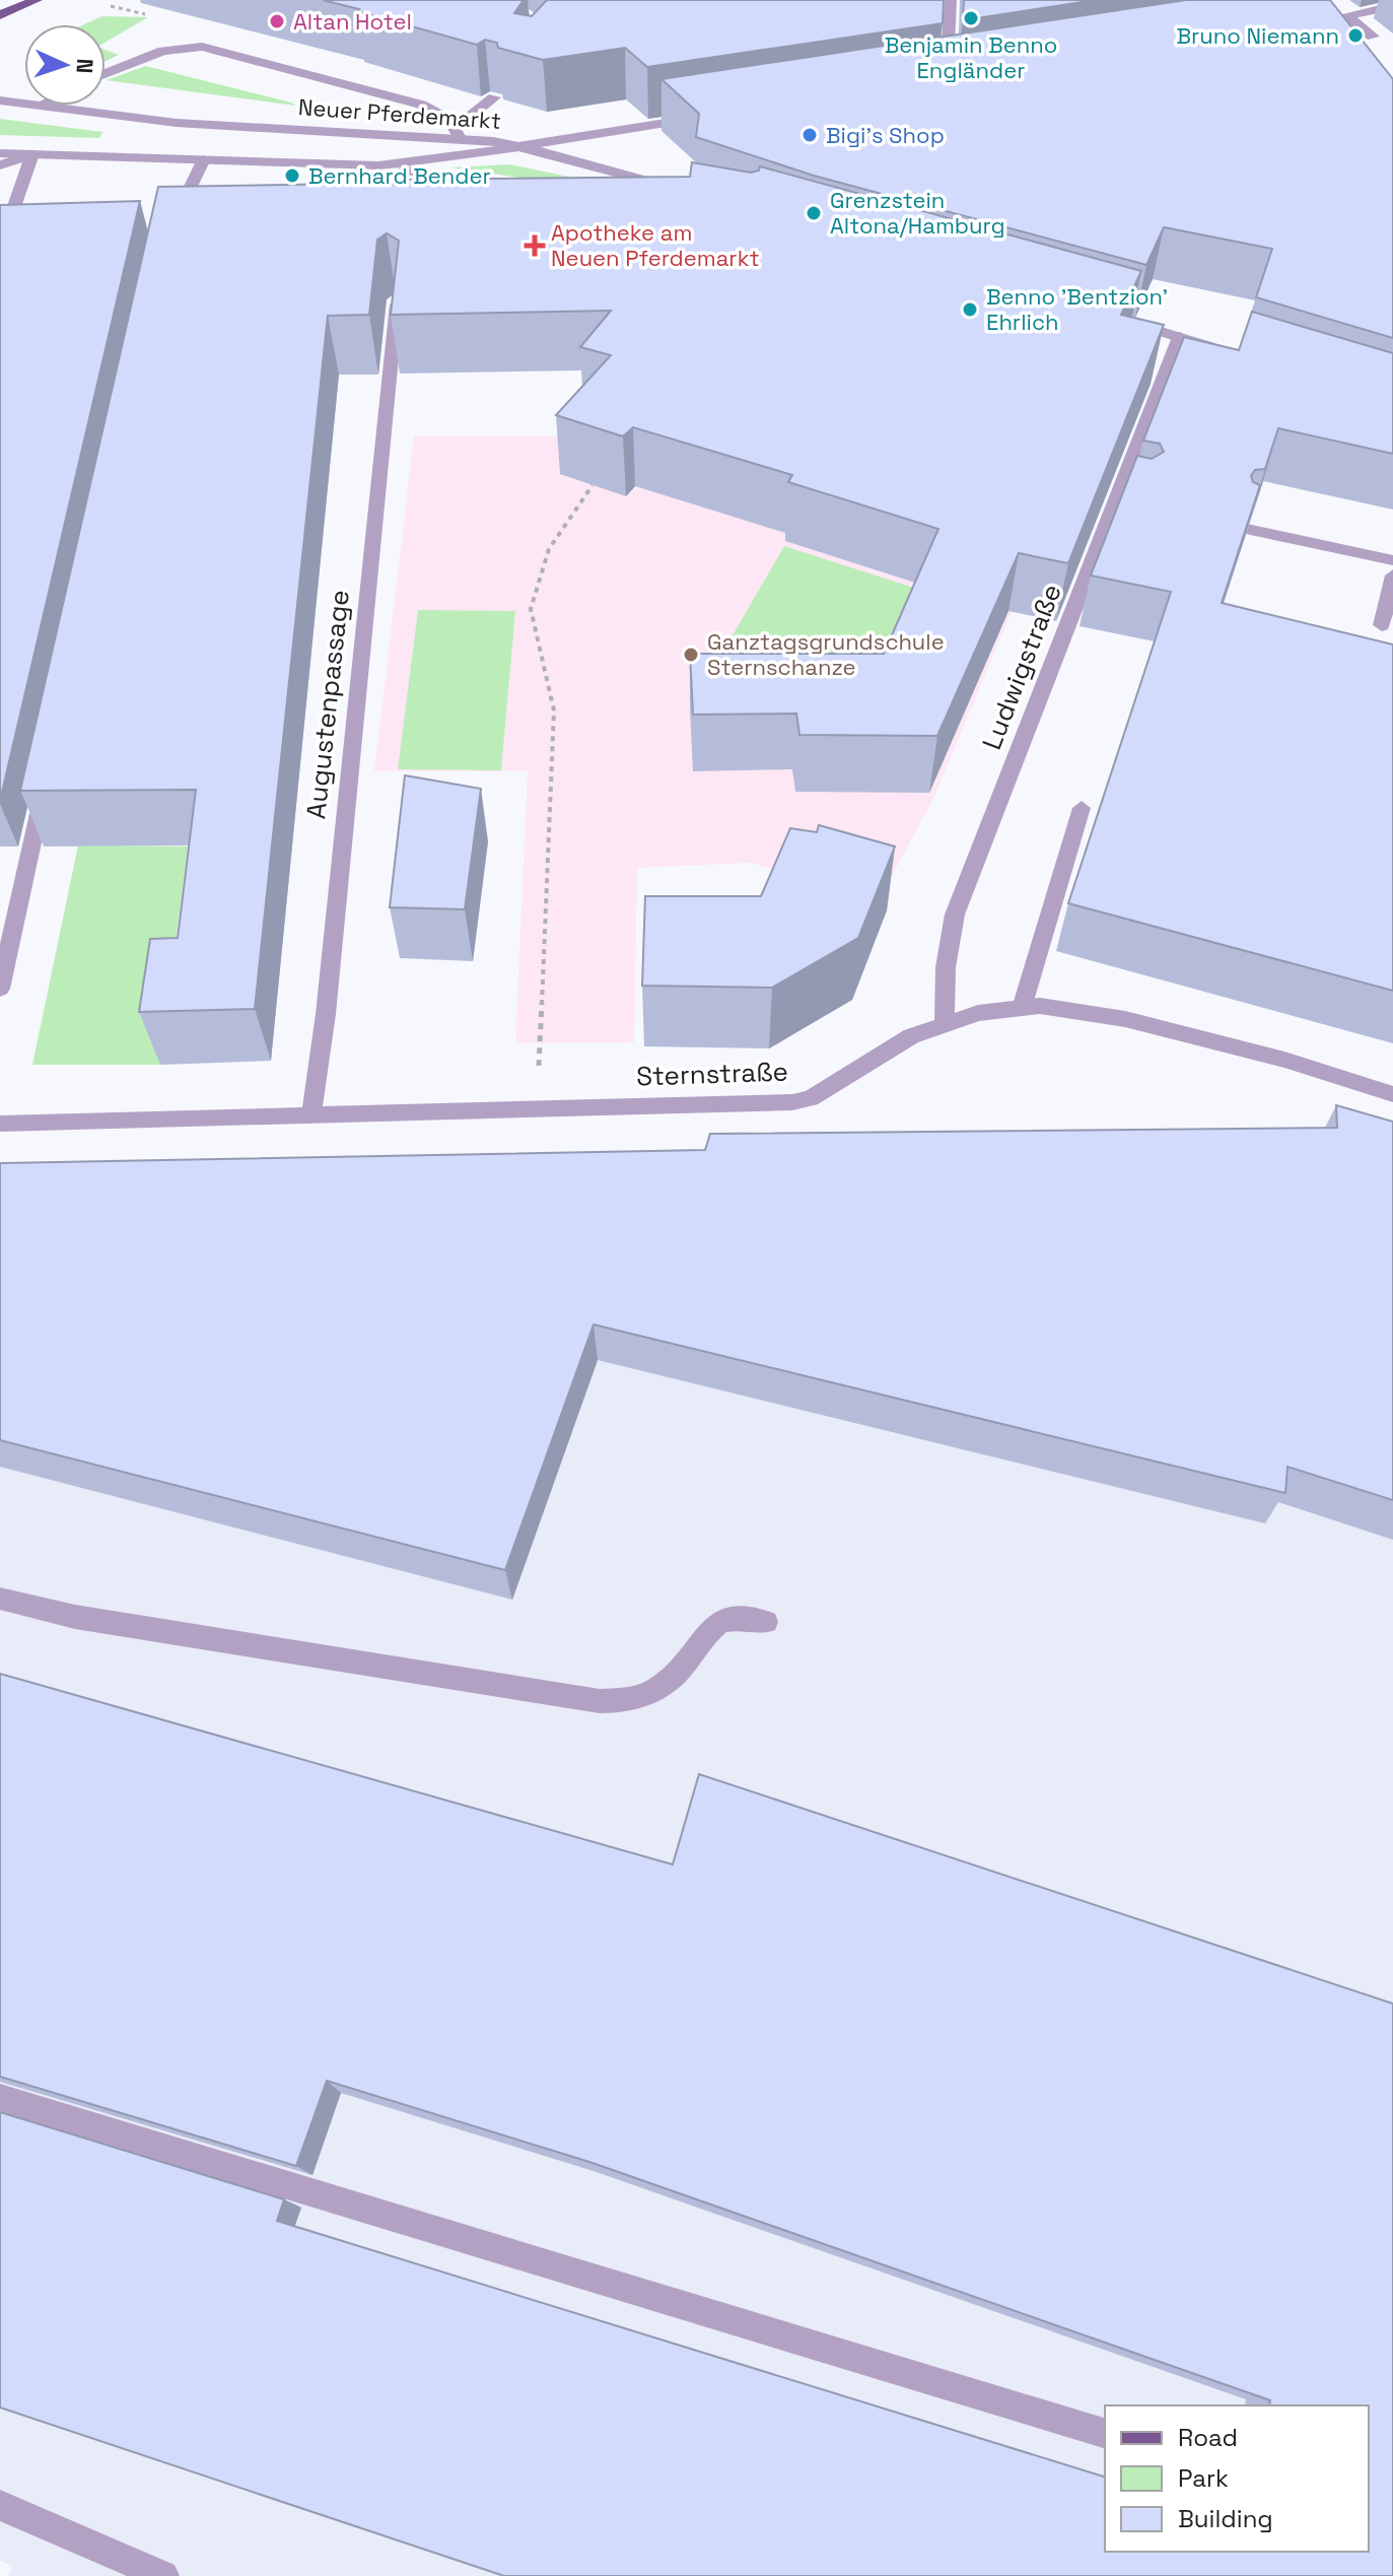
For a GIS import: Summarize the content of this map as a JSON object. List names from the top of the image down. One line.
{"streets":{"street":["Neuer Pferdemarkt","Ludwigstraße","Augustenpassage","Sternstraße"]},"crossings":[["Ludwigstraße","Sternstraße"],["Augustenpassage","Sternstraße"]],"places":{"other":["Benjamin Benno Engländer","Altan Hotel","Bruno Niemann","Bigi's Shop","Bernhard Bender","Grenzstein Altona/Hamburg","Benno 'Bentzion' Ehrlich","Ganztagsgrundschule Sternschanze"],"health":["Apotheke am Neuen Pferdemarkt"]},"legend":["Road","Park","Building"],"north":"right"}
